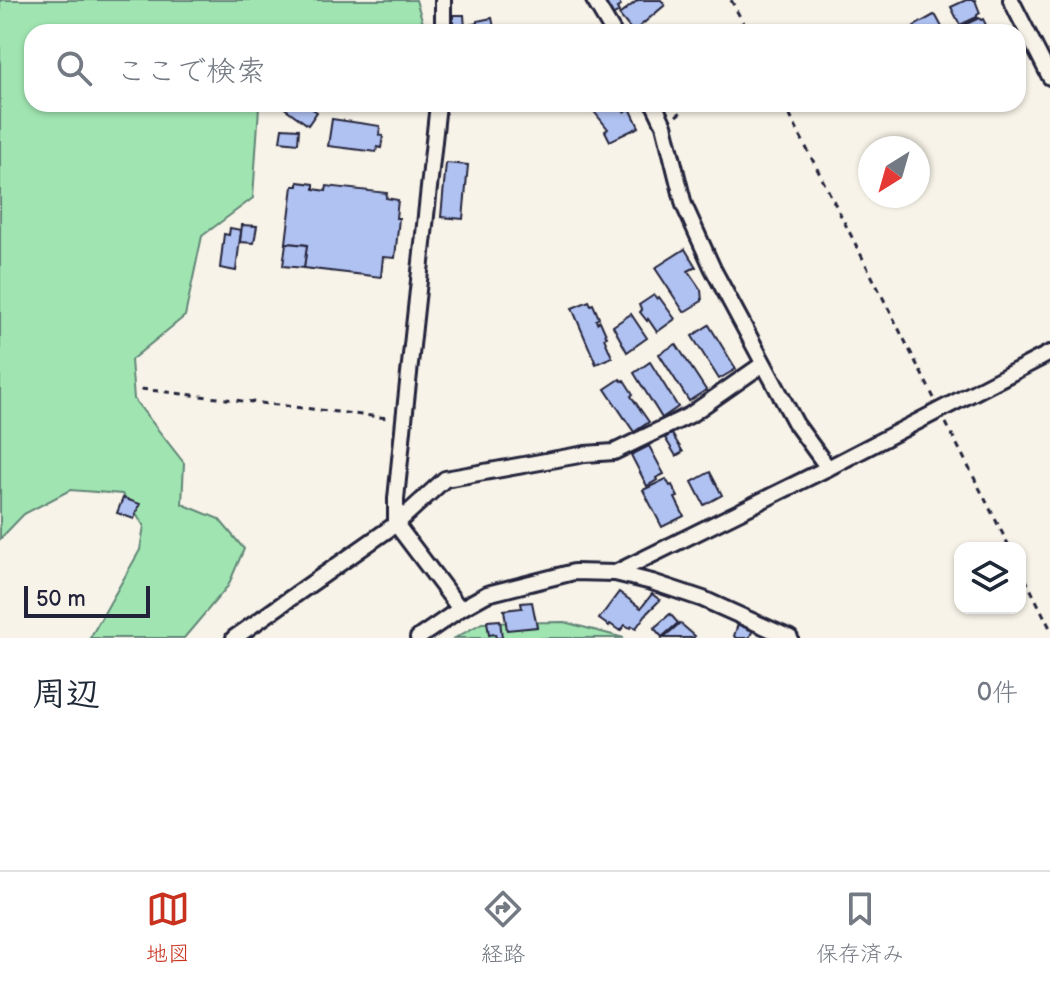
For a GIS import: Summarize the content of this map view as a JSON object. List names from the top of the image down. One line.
{"scale_bar":"50 m","north":"bottom left","page":{"search":"ここで検索","scale":"50 m","heading":["周辺","0件"],"nav":["地図","経路","保存済み"]}}
